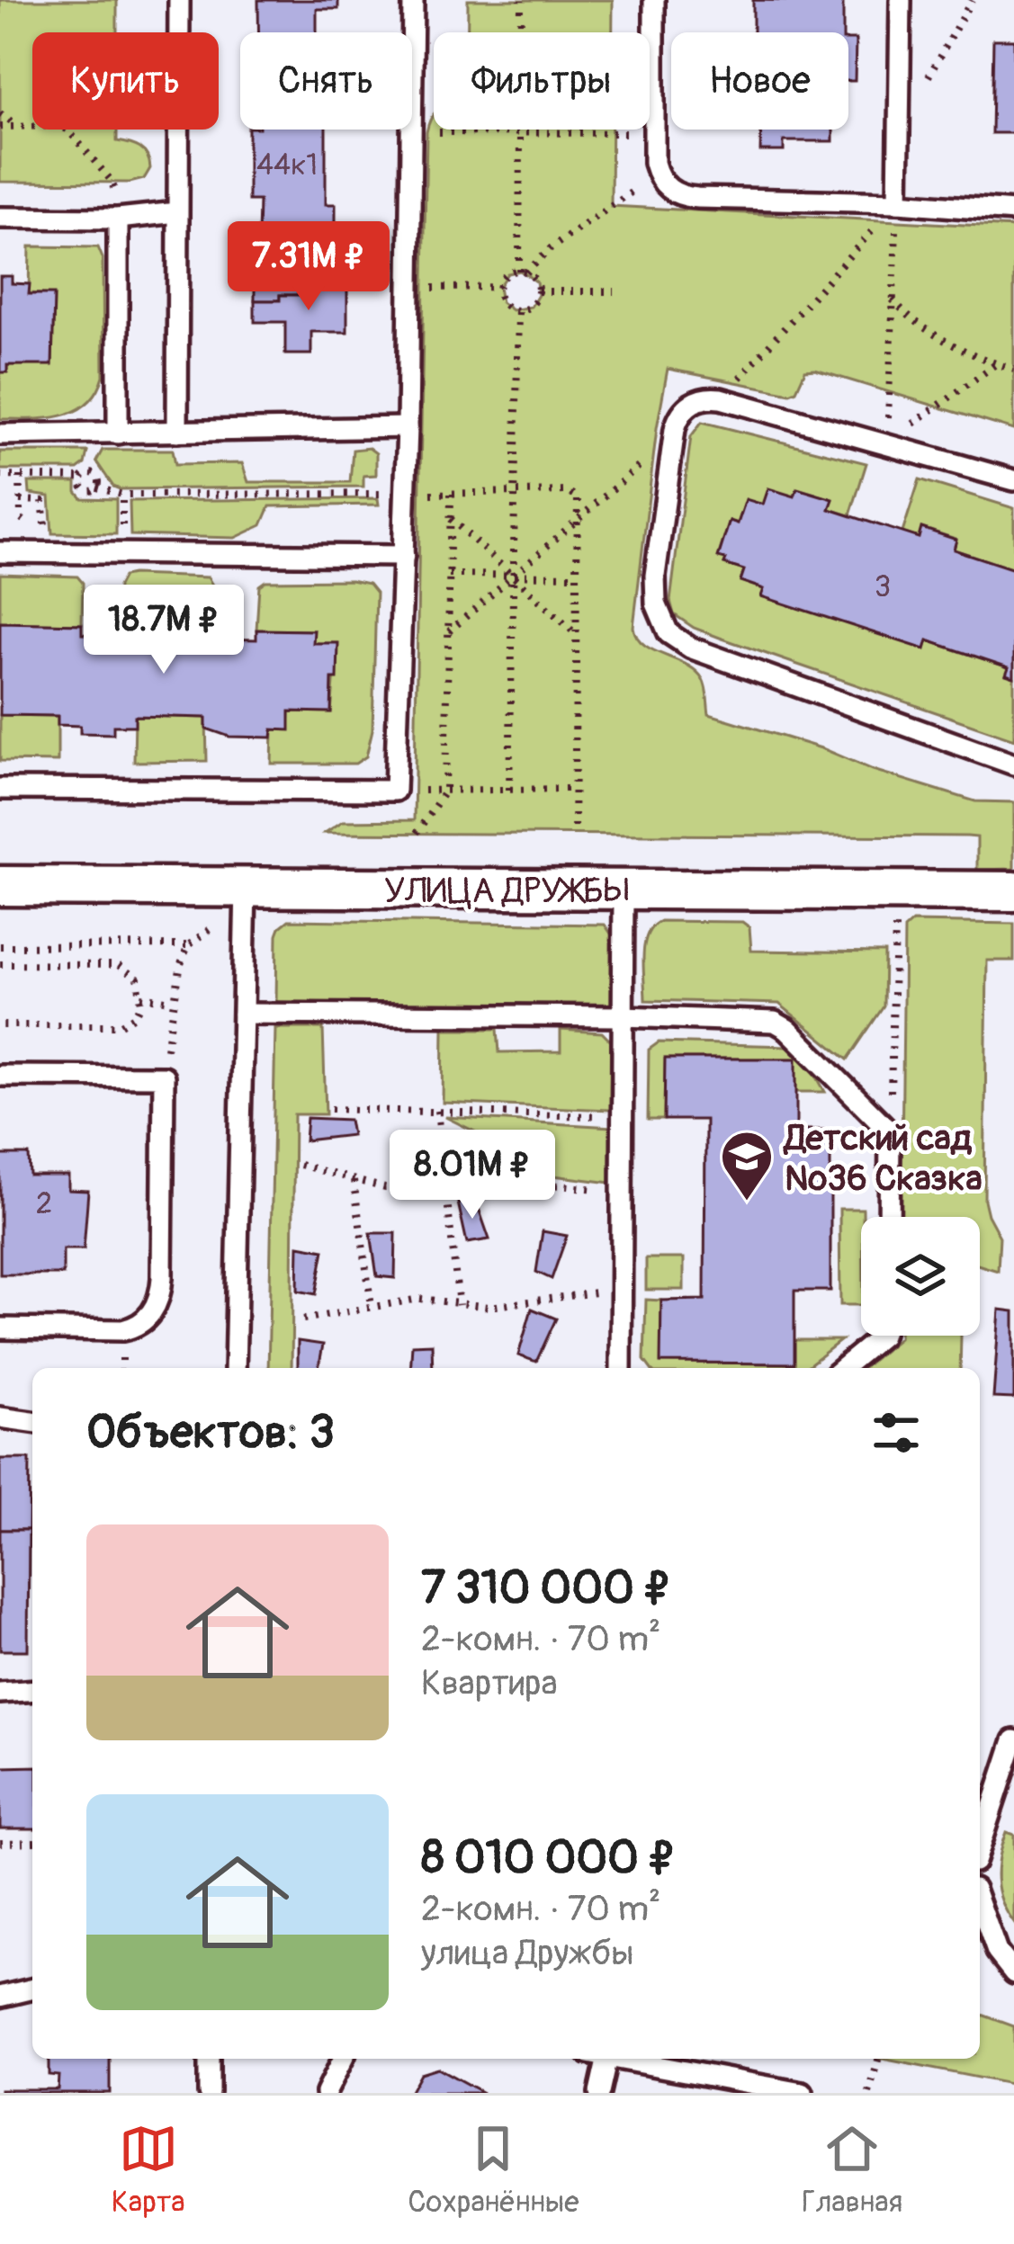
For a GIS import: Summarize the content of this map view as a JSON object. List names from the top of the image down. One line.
{"streets":{"street":["УЛИЦА ДРУЖБЫ"]},"places":{"school or university":["Детский сад №36 Сказка"]},"house_numbers":["44к1","3","2"],"page":{"chip":["Купить","Снять","Фильтры","Новое"],"price":["7.31M ₽","18.7M ₽","8.01M ₽"],"heading":"Объектов: 3","list":[{"name":"7 310 000 ₽","note":"2-комн. · 70 m² · Квартира"},{"name":"8 010 000 ₽","note":"2-комн. · 70 m² · улица Дружбы"}],"tabs":["Карта","Сохранённые","Главная"]}}
